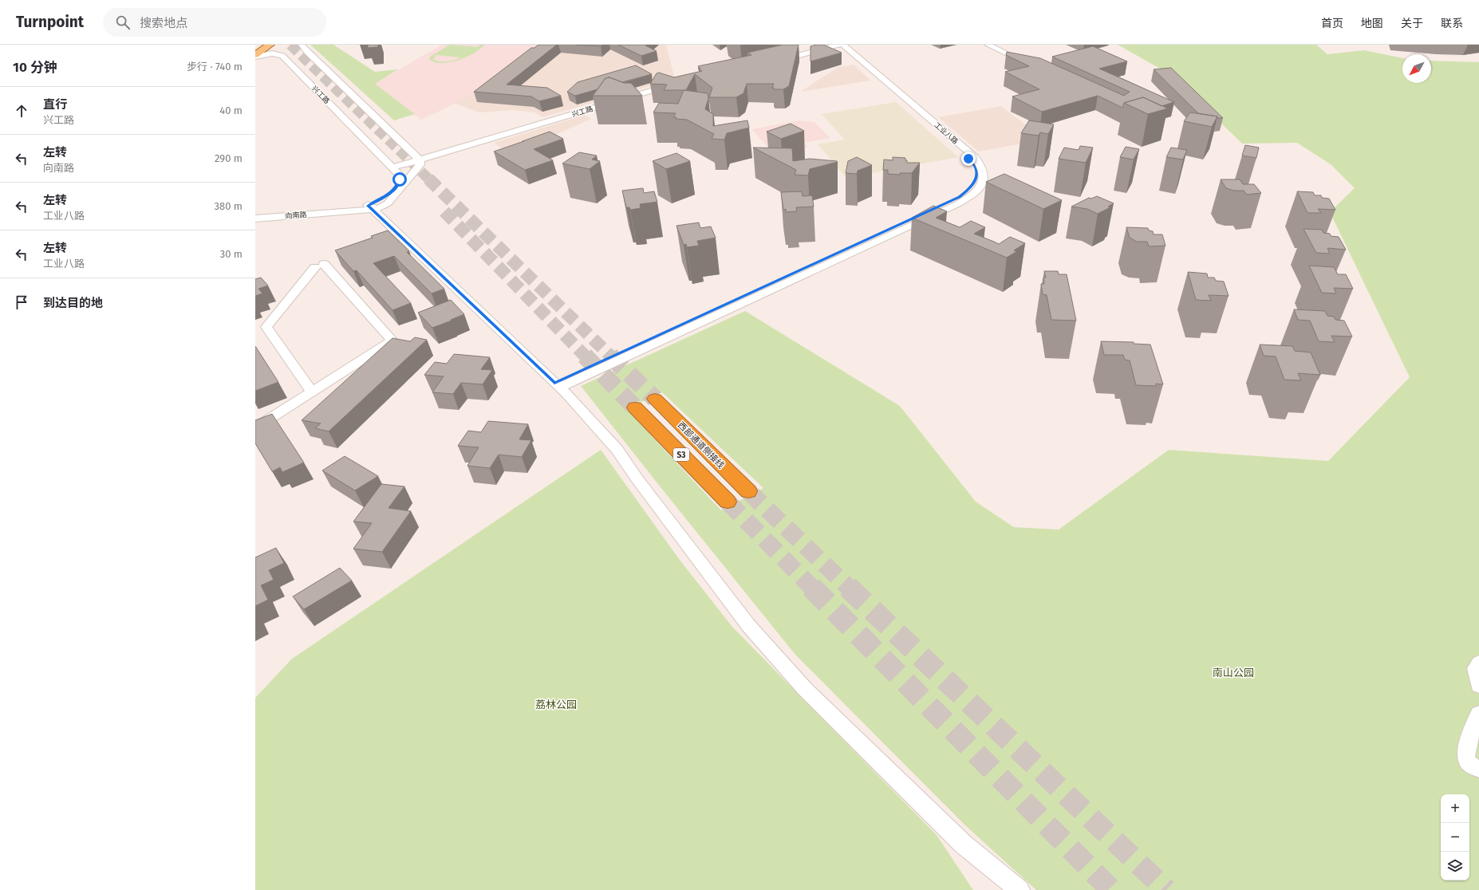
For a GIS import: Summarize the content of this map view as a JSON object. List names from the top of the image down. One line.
{"streets":{"highway":["西部通道侧接线","S3"],"street":["兴工路","工业八路","向南路"]},"crossings":[["兴工路","向南路"]],"parks":["南山公园","荔林公园"],"north":"bottom left","page":{"header":"Turnpoint","search":"搜索地点","nav":["首页","地图","关于","联系"],"heading":["10 分钟","步行 · 740 m"],"list":[["直行","兴工路","40 m"],["左转","向南路","290 m"],["左转","工业八路","380 m"],["左转","工业八路","30 m"],"到达目的地"],"map_buttons":["+","−"]}}
